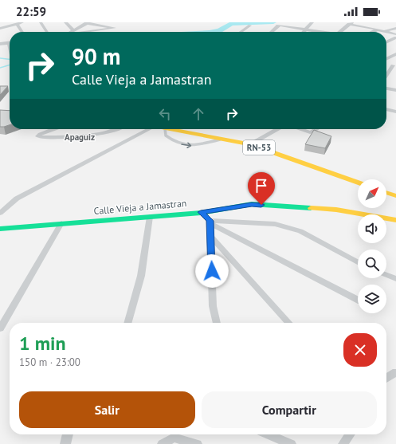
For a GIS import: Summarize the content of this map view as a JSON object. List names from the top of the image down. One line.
{"streets":{"street":["RN-53","Calle Vieja a Jamastran"]},"districts":["Apaguiz"],"north":"top right","page":{"status":"22:59","turn":["90 m","Calle Vieja a Jamastran"],"heading":["1 min","150 m · 23:00"],"buttons":["Salir","Compartir"]}}
